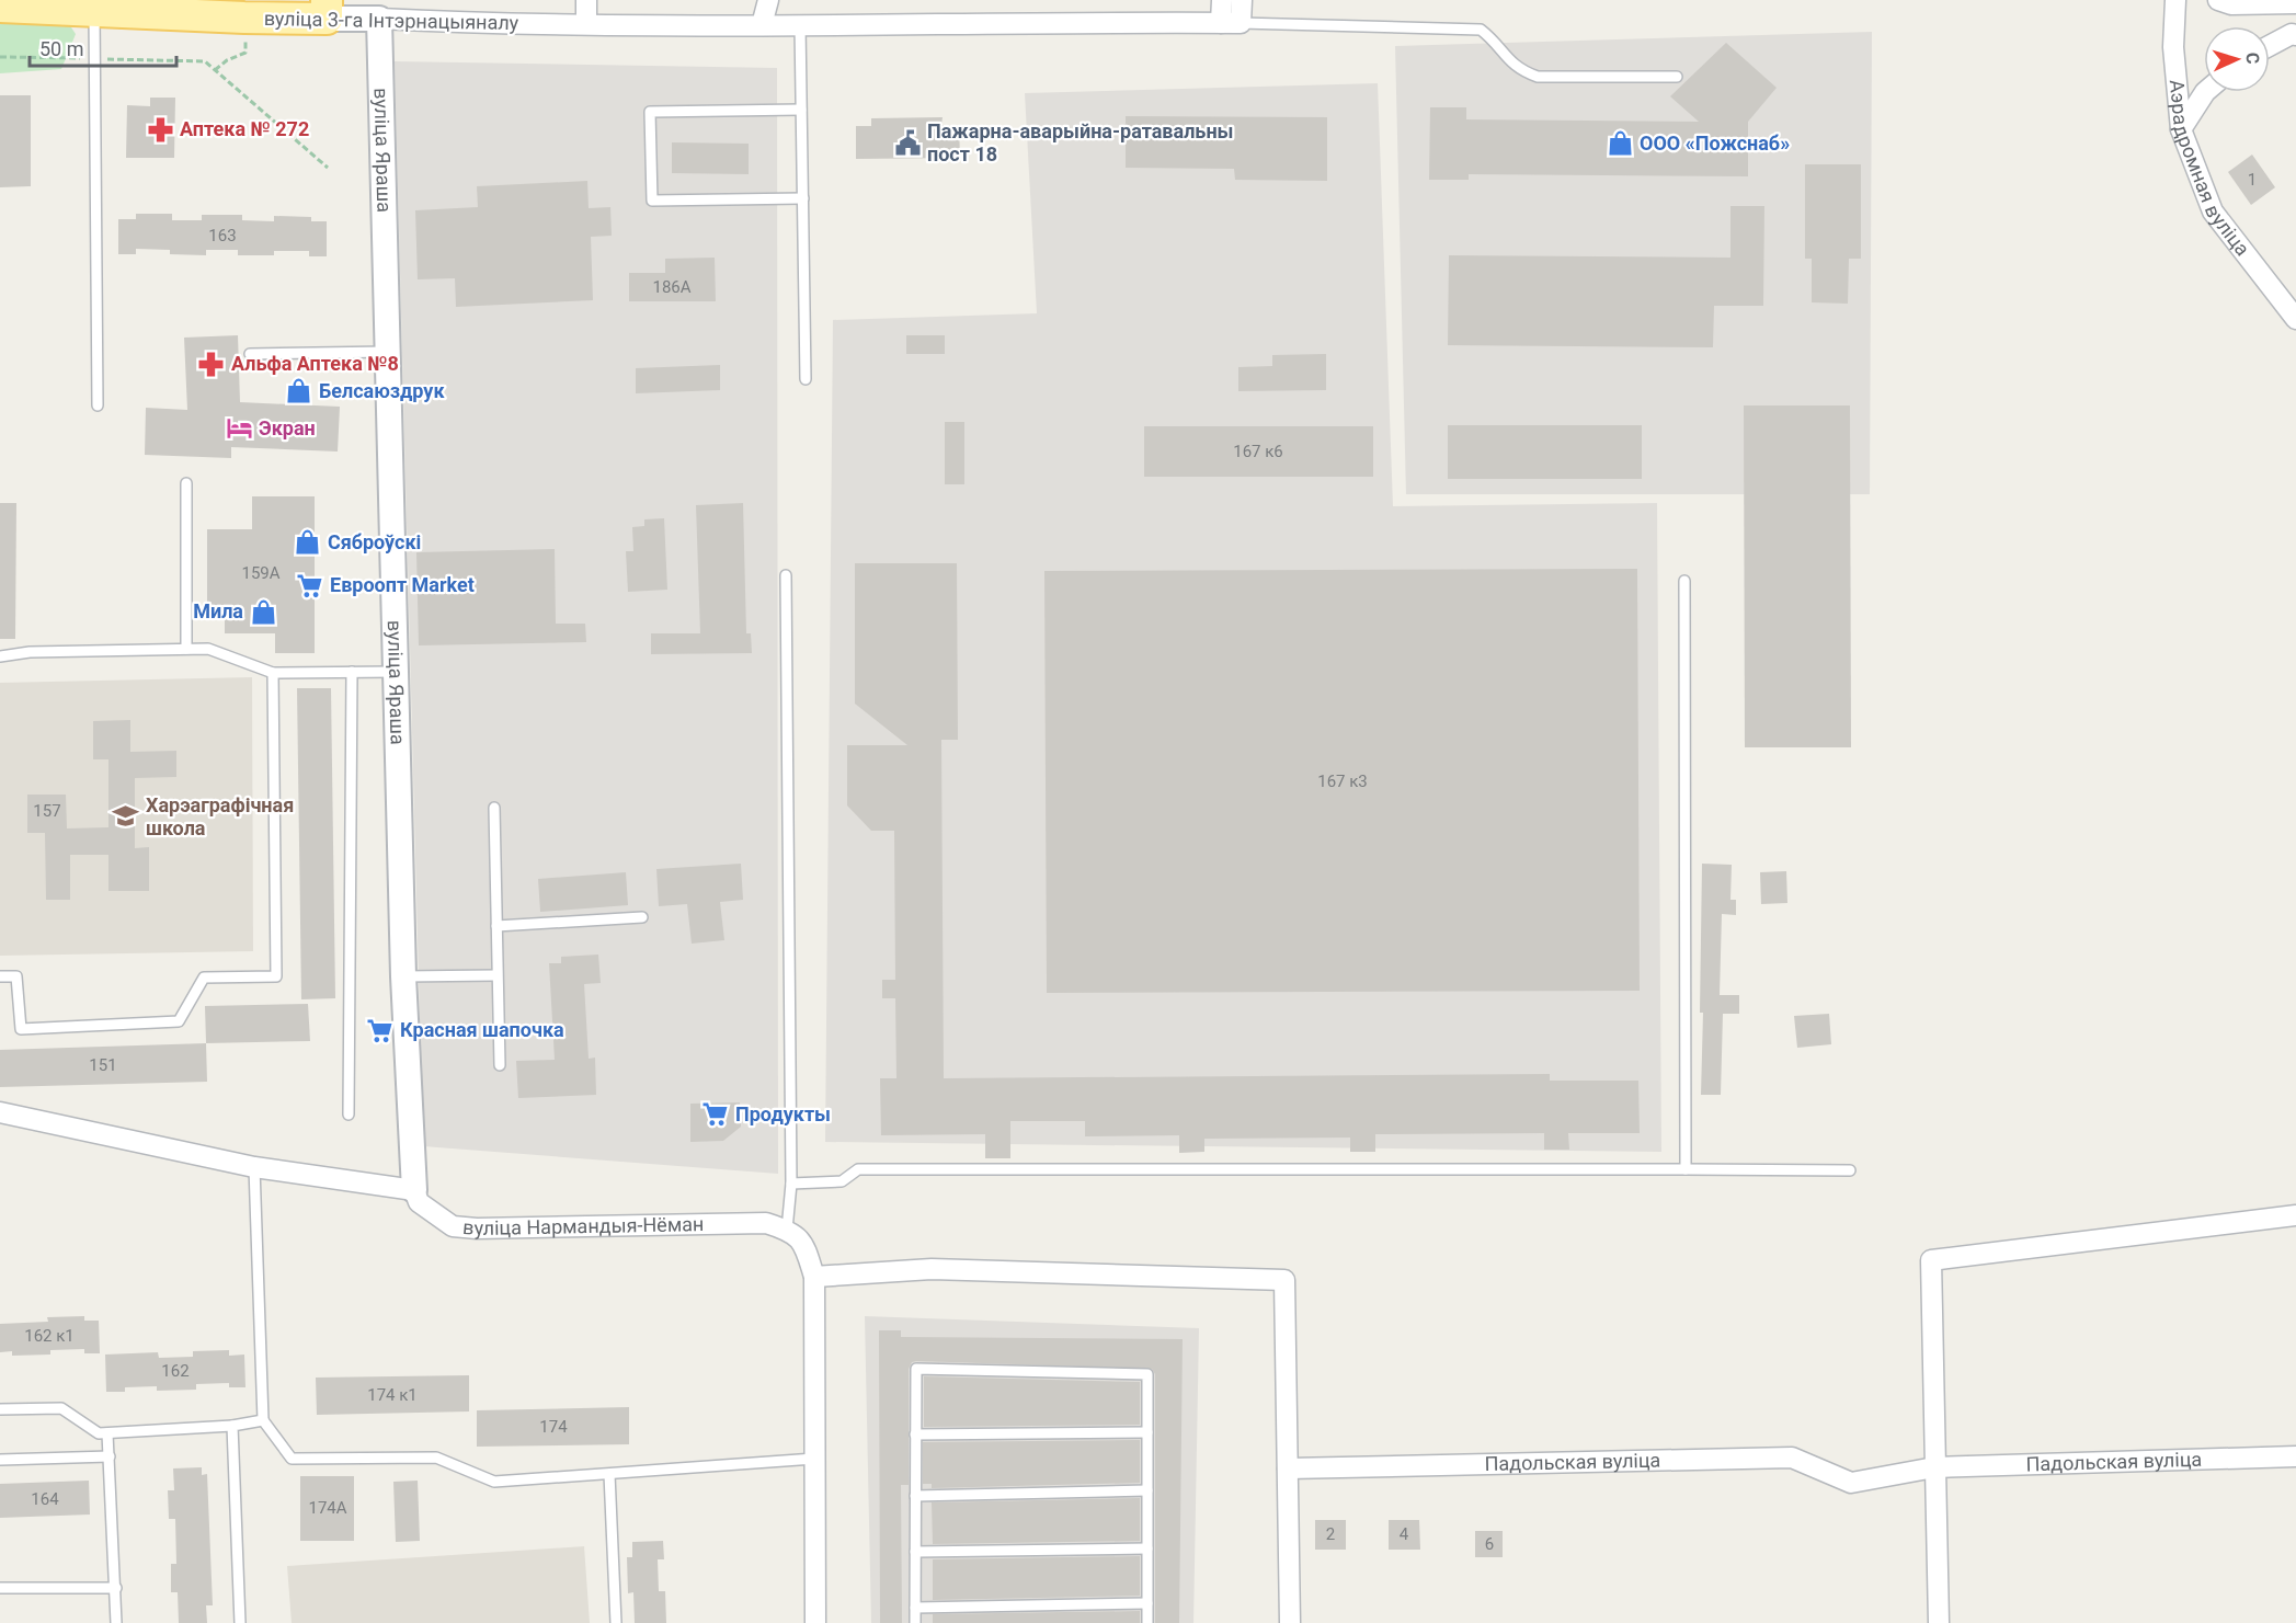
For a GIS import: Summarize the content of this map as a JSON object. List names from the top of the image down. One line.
{"streets":{"main road":["вуліца 3-га Інтэрнацыяналу"],"street":["вуліца Яраша","Аэрадромная вуліца","вуліца Нармандыя-Нёман","Падольская вуліца"]},"crossings":[["вуліца 3-га Інтэрнацыяналу","вуліца Яраша"],["вуліца Яраша","вуліца Нармандыя-Нёман"]],"places":{"pharmacy":["Аптека № 272","Альфа Аптека №8"],"public building":["Пажарна-аварыйна-ратавальны пост 18"],"shop":["ООО «Пожснаб»","Белсаюздрук","Сяброўскі","Мила"],"hotel":["Экран"],"supermarket":["Евроопт Market","Красная шапочка","Продукты"],"school or university":["Харэаграфічная школа"]},"house_numbers":["1","163","186А","167 к6","159А","167 к3","157","151","162 к1","162","174 к1","174","164","174А","2","4","6"],"scale_bar":"50 m","north":"right"}
